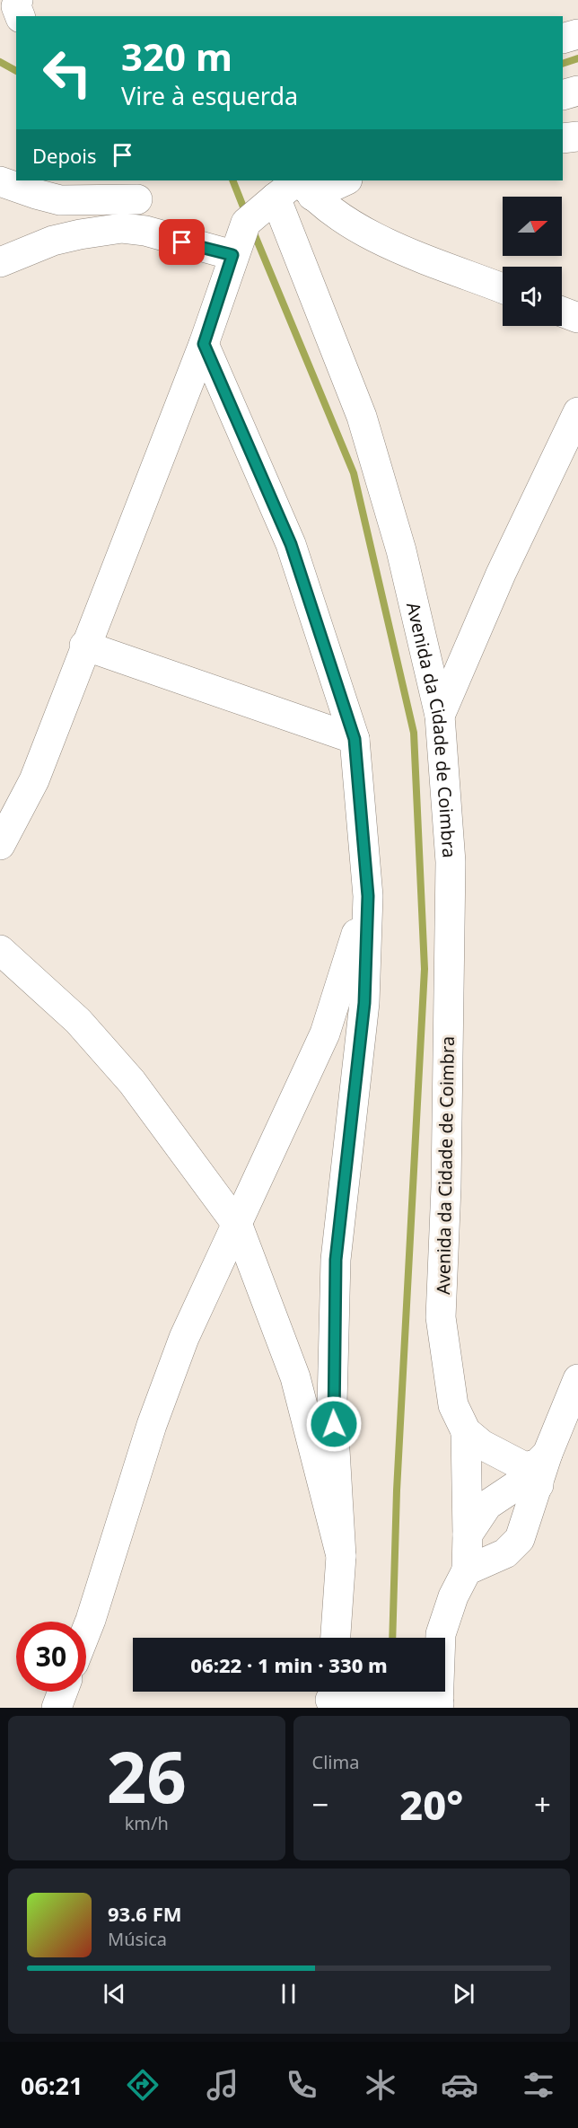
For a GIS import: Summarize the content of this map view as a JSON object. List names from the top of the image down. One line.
{"streets":{"street":["Avenida da Cidade de Coimbra"]},"north":"right","page":{"turn":["320 m","Vire à esquerda"],"then":"Depois","limit":"30","trip":"06:22 · 1 min · 330 m","tile":[["26","km/h"],"Clima"],"heat":["−","20°","+"],"song":["93.6 FM","Música"],"tabs":"06:21"}}
